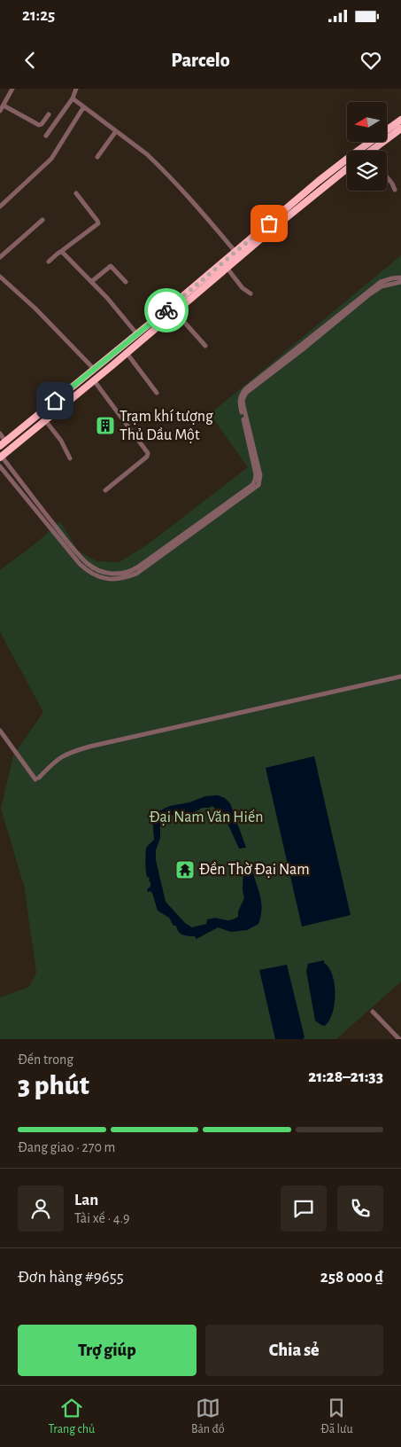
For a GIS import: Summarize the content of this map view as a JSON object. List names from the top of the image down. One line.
{"parks":["Đại Nam Văn Hiến"],"places":{"building":["Trạm khí tượng Thủ Dầu Một"],"temple":["Đền Thờ Đại Nam"]},"north":"left","page":{"status":"21:25","header":"Parcelo","heading":["3 phút","Đến trong","21:28–21:33"],"panel":["Lan","Tài xế · 4.9","Đơn hàng #9655","258 000 ₫"],"bar":"Đang giao · 270 m","buttons":["Trợ giúp","Chia sẻ"],"tabs":["Trang chủ","Bản đồ","Đã lưu"]}}
